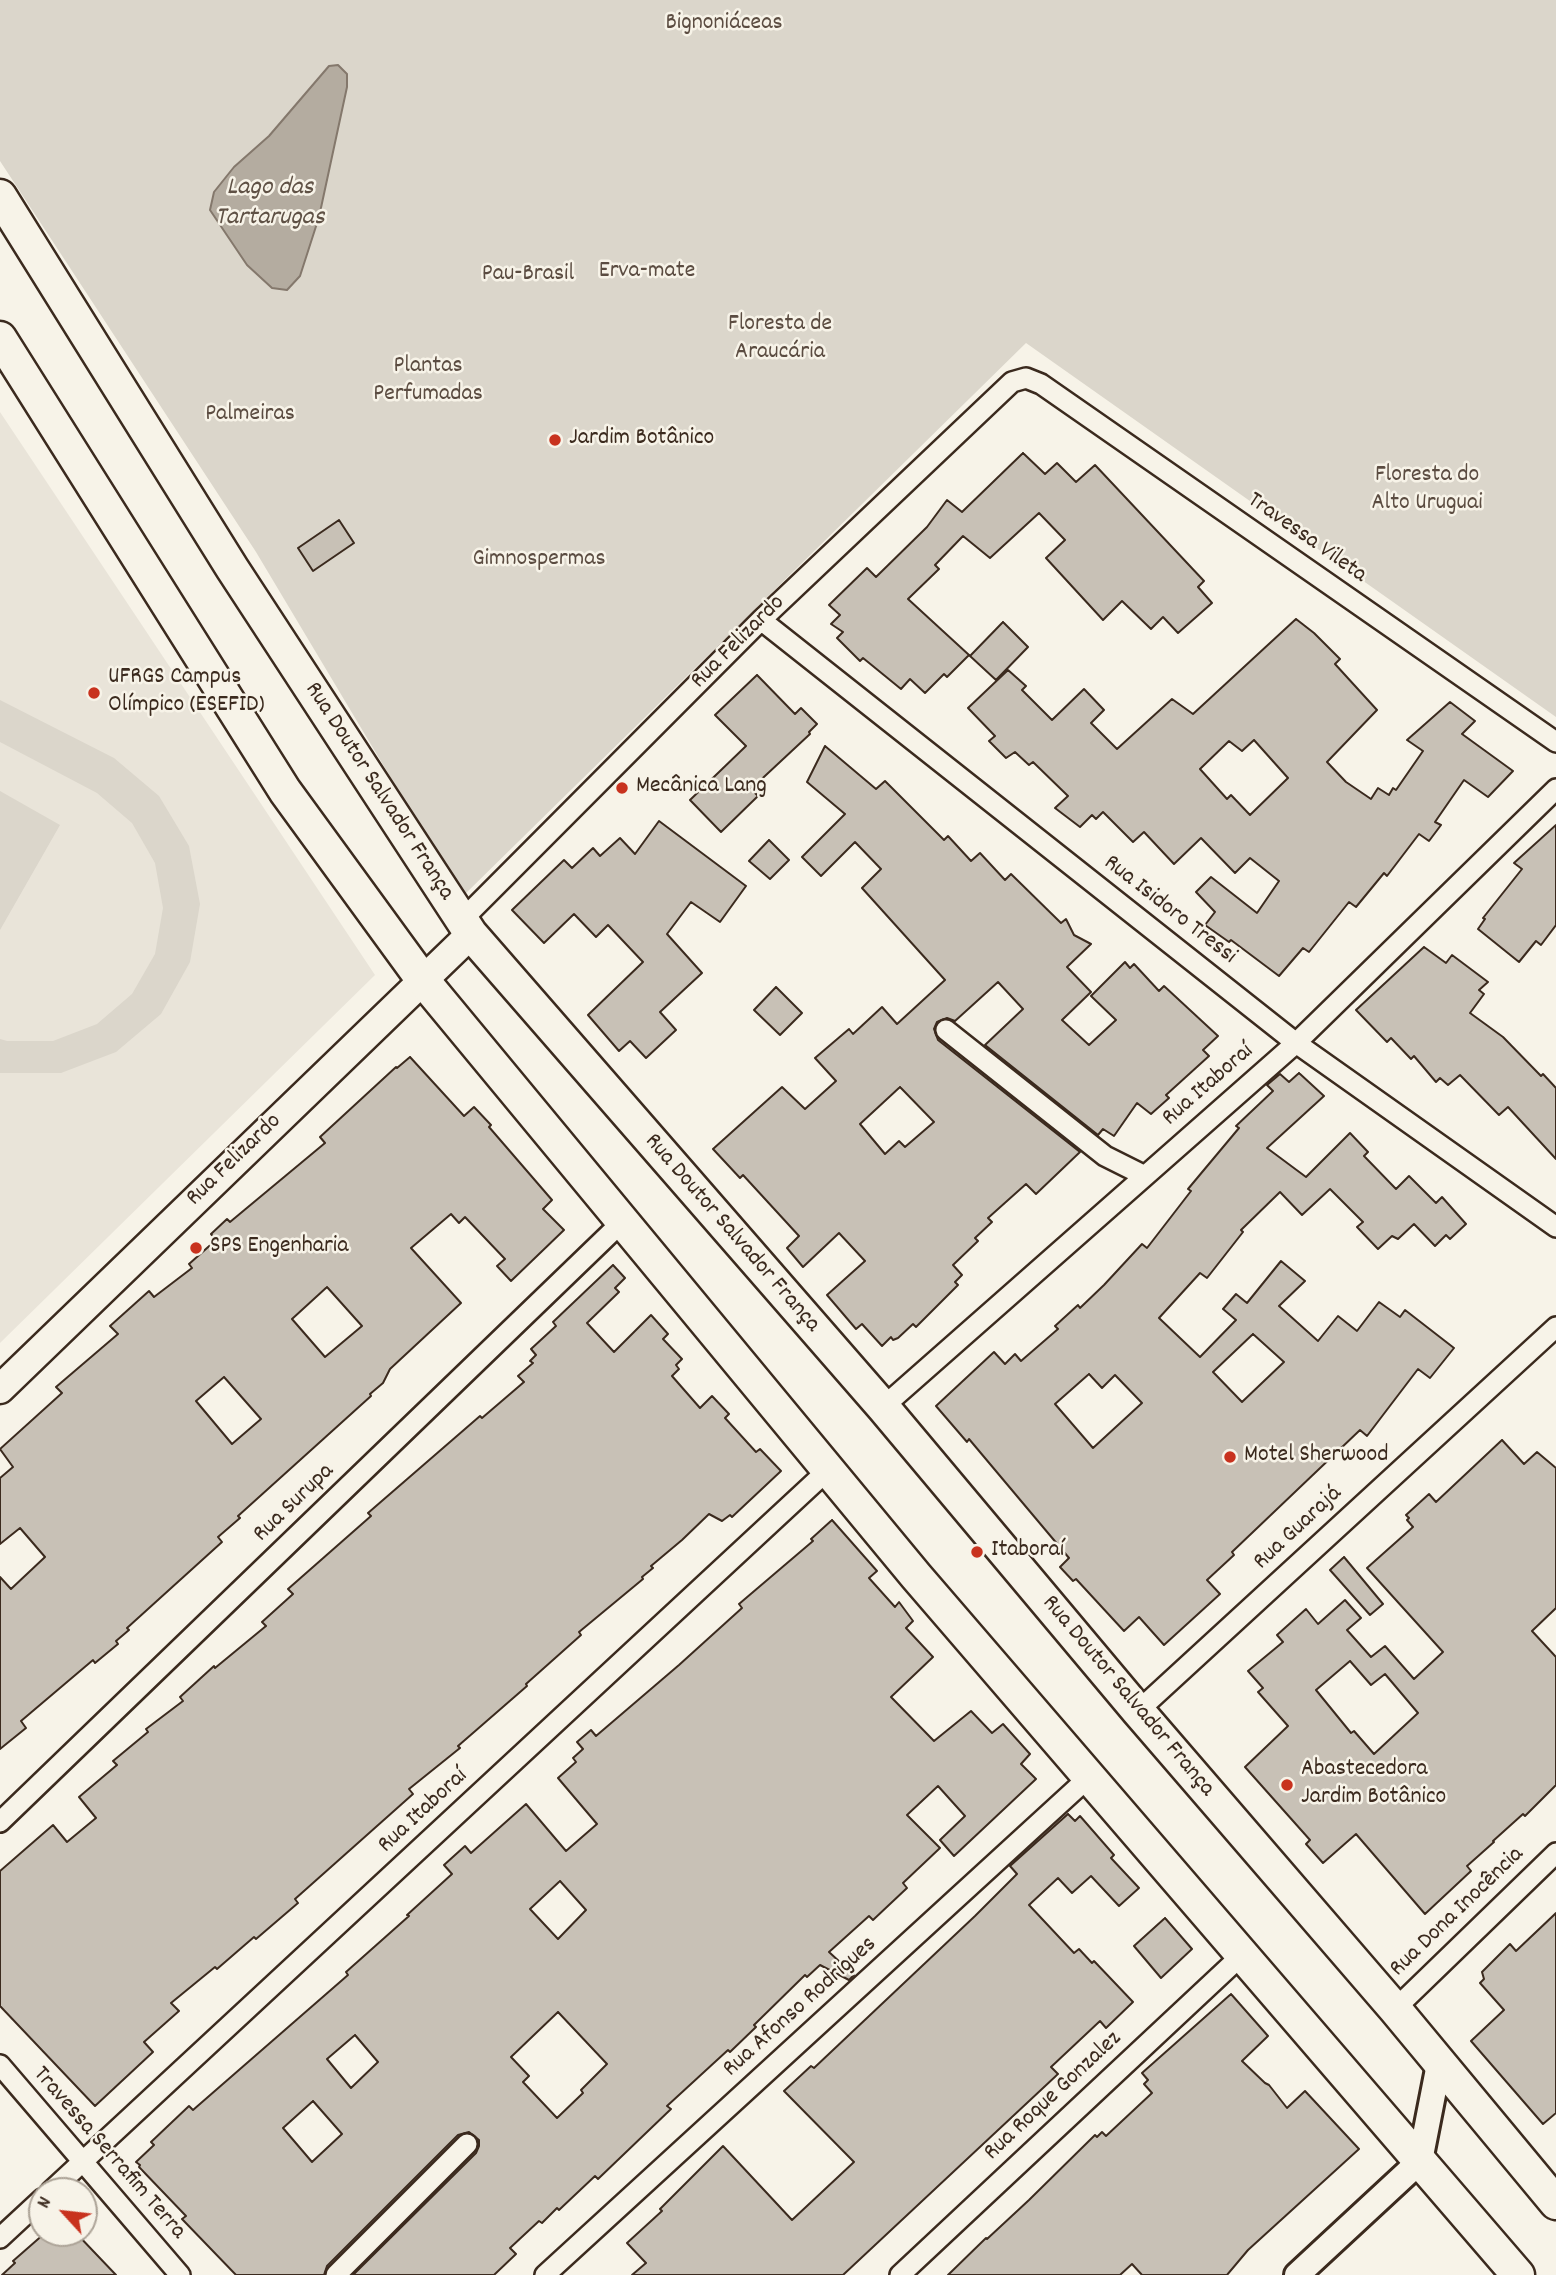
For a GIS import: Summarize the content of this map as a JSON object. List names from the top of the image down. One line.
{"streets":{"main road":["Rua Felizardo","Rua Doutor Salvador França"],"street":["Travessa Vileta","Rua Isidoro Tressi","Rua Itaboraí","Rua Surupa","Rua Guarajá","Rua Dona Inocência","Rua Afonso Rodrigues","Rua Roque Gonzalez","Travessa Serrafim Terra"]},"crossings":[["Travessa Vileta","Rua Felizardo"],["Rua Felizardo","Rua Doutor Salvador França"],["Rua Felizardo","Rua Isidoro Tressi"],["Rua Doutor Salvador França","Rua Itaboraí"],["Rua Doutor Salvador França","Rua Guarajá"],["Rua Doutor Salvador França","Rua Dona Inocência"],["Rua Isidoro Tressi","Rua Itaboraí"],["Rua Itaboraí","Travessa Serrafim Terra"]],"water":["Lago das Tartarugas"],"parks":["Bignoniáceas","Erva-mate","Pau-Brasil","Floresta de Araucária","Plantas Perfumadas","Palmeiras","Floresta do Alto Uruguai","Gimnospermas"],"places":["Jardim Botânico","UFRGS Campus Olímpico (ESEFID)","Mecânica Lang","SPS Engenharia","Motel Sherwood","Itaboraí","Abastecedora Jardim Botânico"],"north":"top left"}
